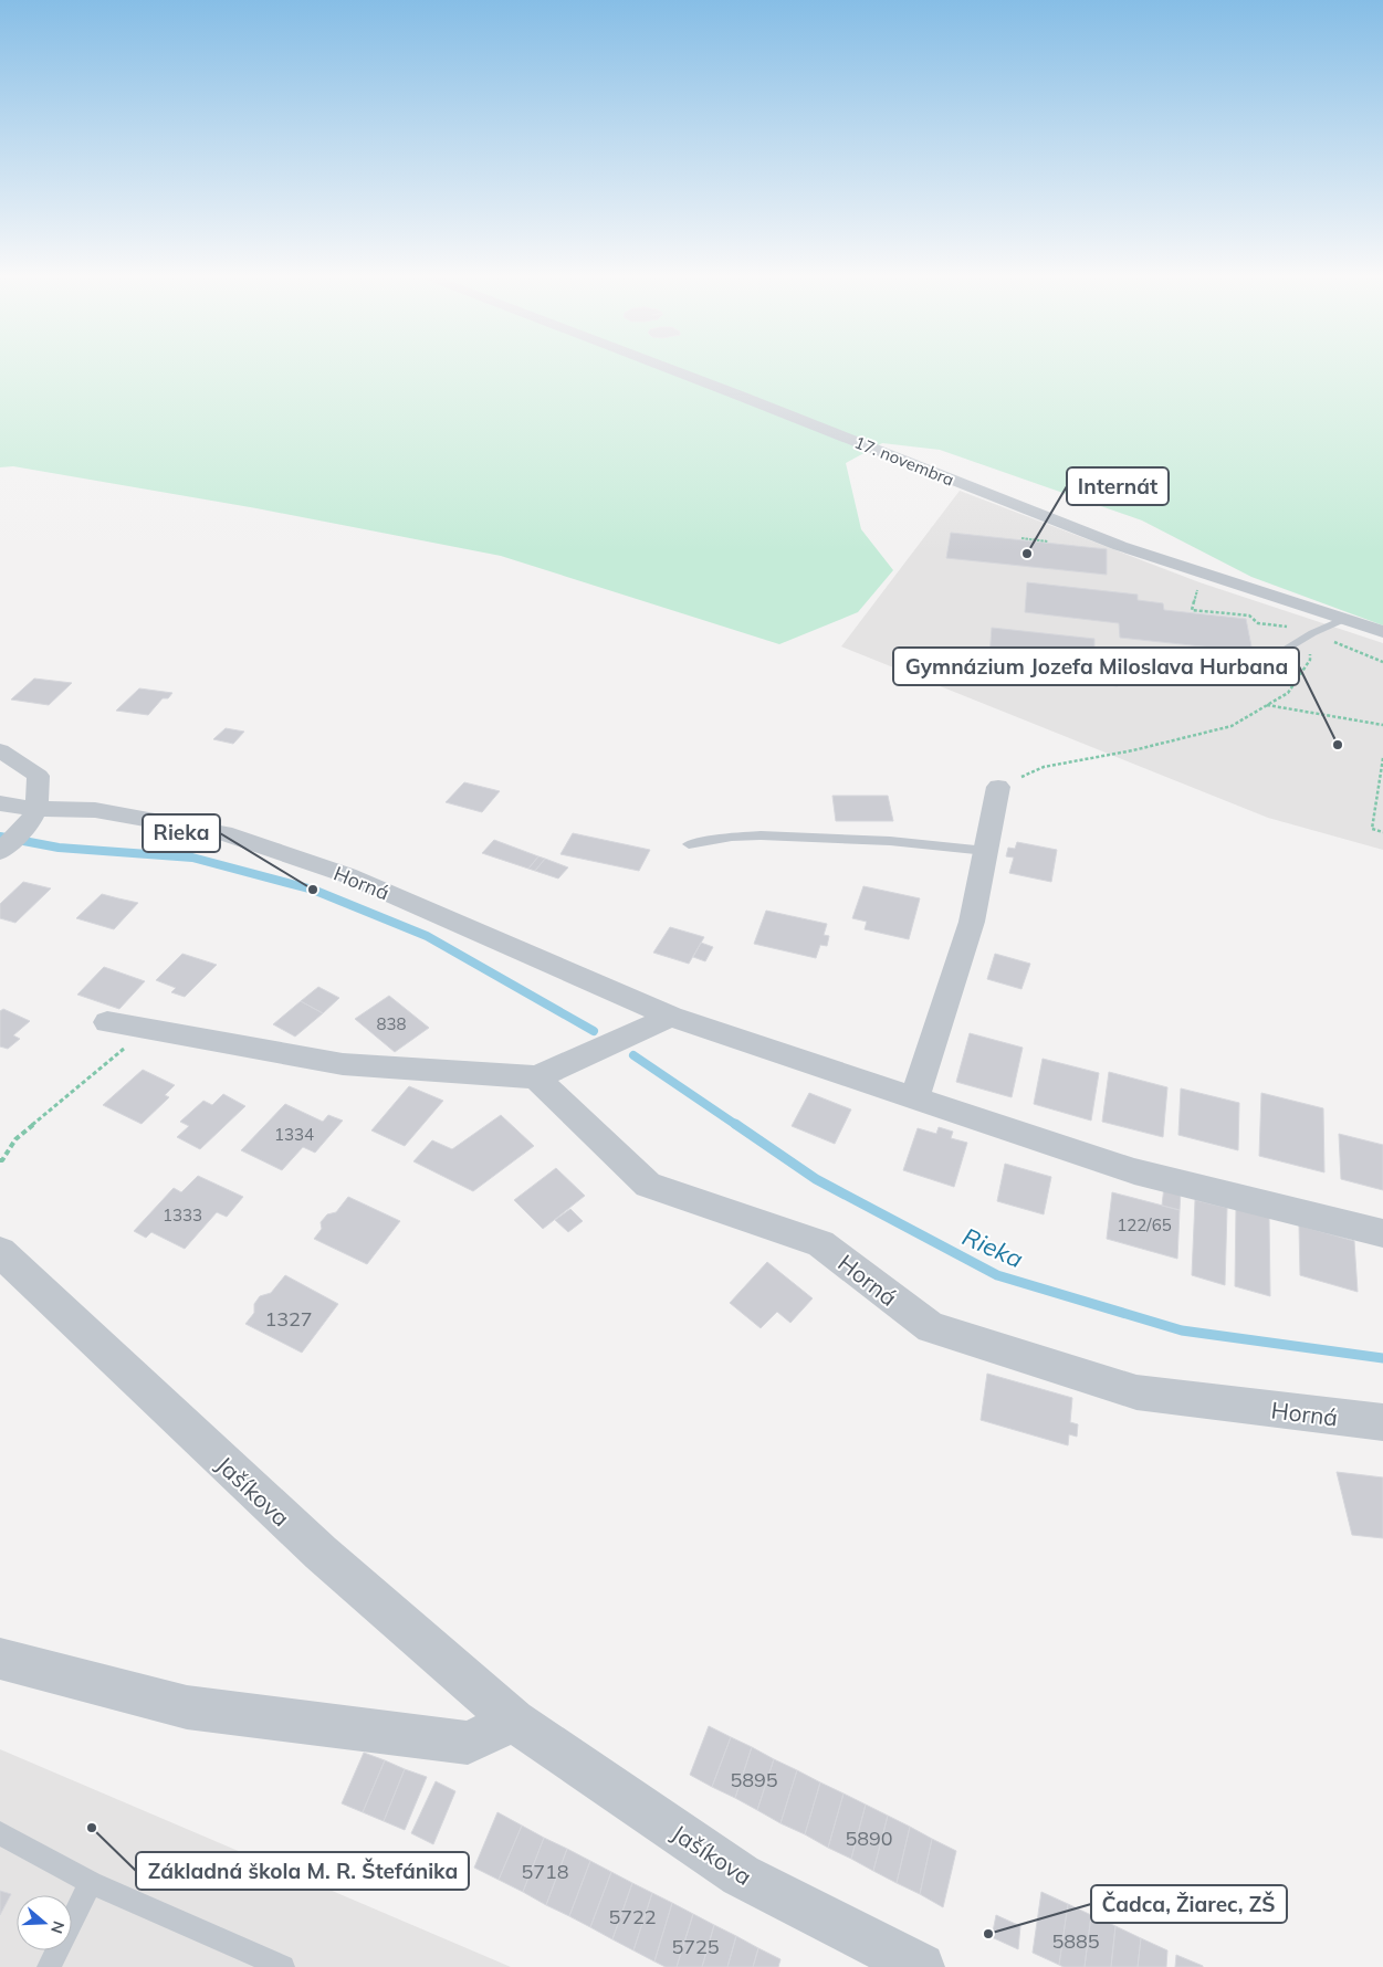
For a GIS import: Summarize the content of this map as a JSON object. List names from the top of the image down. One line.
{"streets":{"street":["17. novembra","Horná","Jašíkova"]},"water":["Rieka"],"places":["Internát","Gymnázium Jozefa Miloslava Hurbana","Rieka","Základná škola M. R. Štefánika","Čadca, Žiarec, ZŠ"],"house_numbers":["838","1334","1333","122/65","1327","5895","5890","5718","5722","5885","5725"],"north":"right"}
